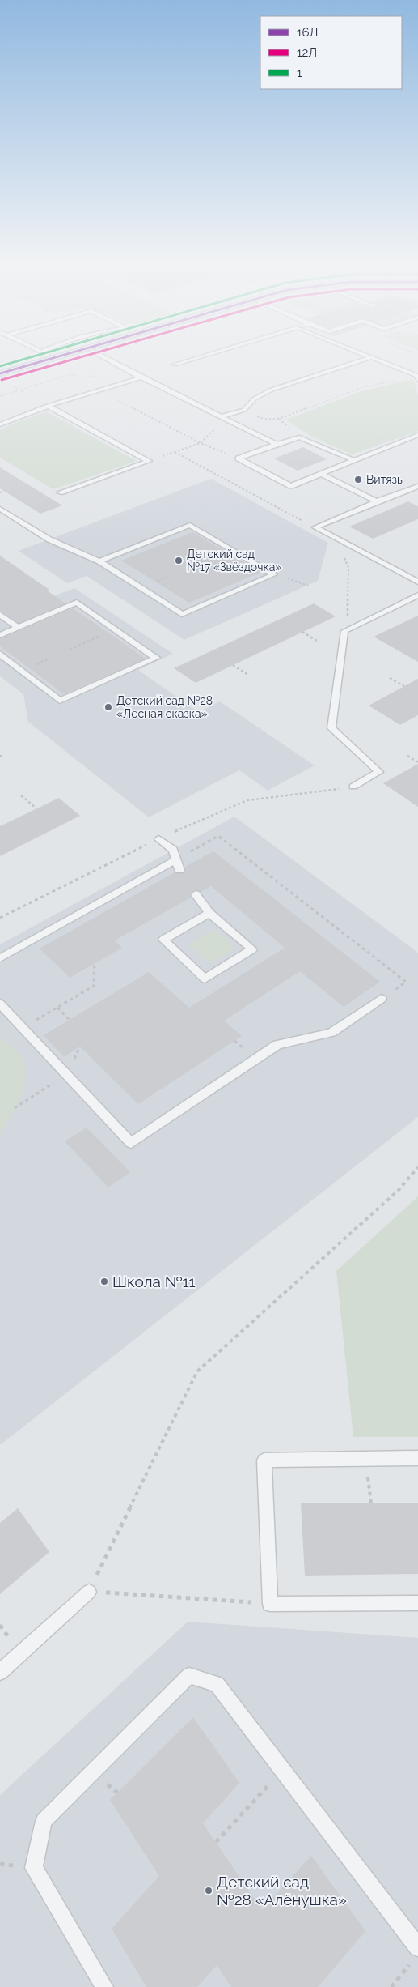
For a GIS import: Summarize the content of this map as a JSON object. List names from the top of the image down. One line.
{"places":["Витязь","Детский сад №17 «Звёздочка»","Детский сад №28 «Лесная сказка»","Школа №11","Детский сад №28 «Алёнушка»"],"lines":["transit line 16Л","transit line 12Л","transit line 1"],"legend":["16Л","12Л","1"]}
